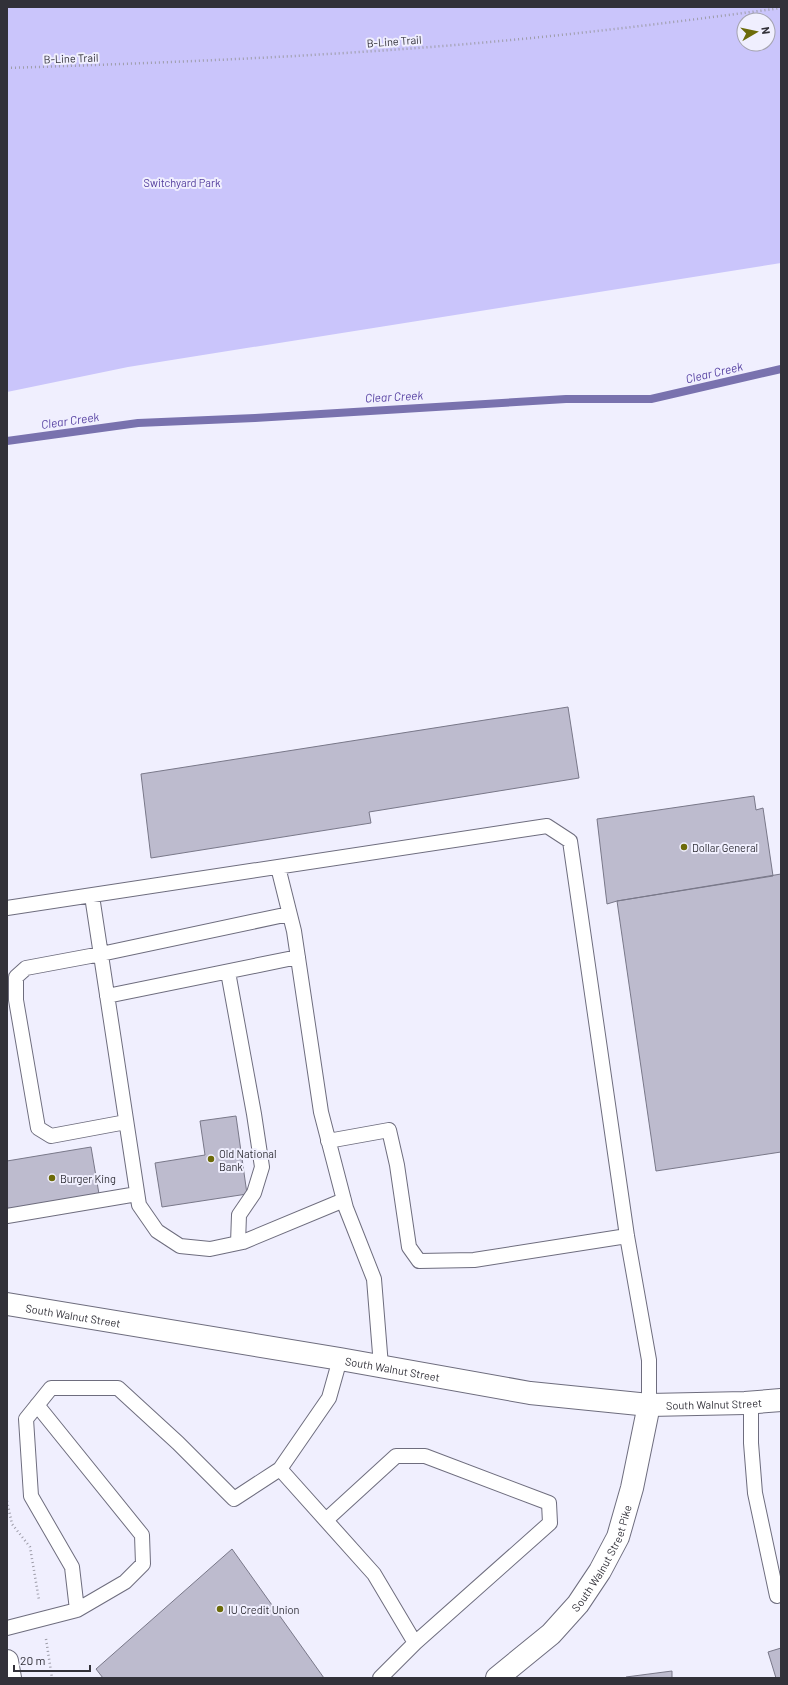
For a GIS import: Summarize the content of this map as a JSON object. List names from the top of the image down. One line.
{"streets":{"main road":["South Walnut Street","South Walnut Street Pike"],"path":["B-Line Trail"]},"crossings":[["South Walnut Street","South Walnut Street Pike"]],"water":["Clear Creek"],"parks":["Switchyard Park"],"places":["Dollar General","Old National Bank","Burger King","IU Credit Union"],"scale_bar":"20 m","north":"right"}
